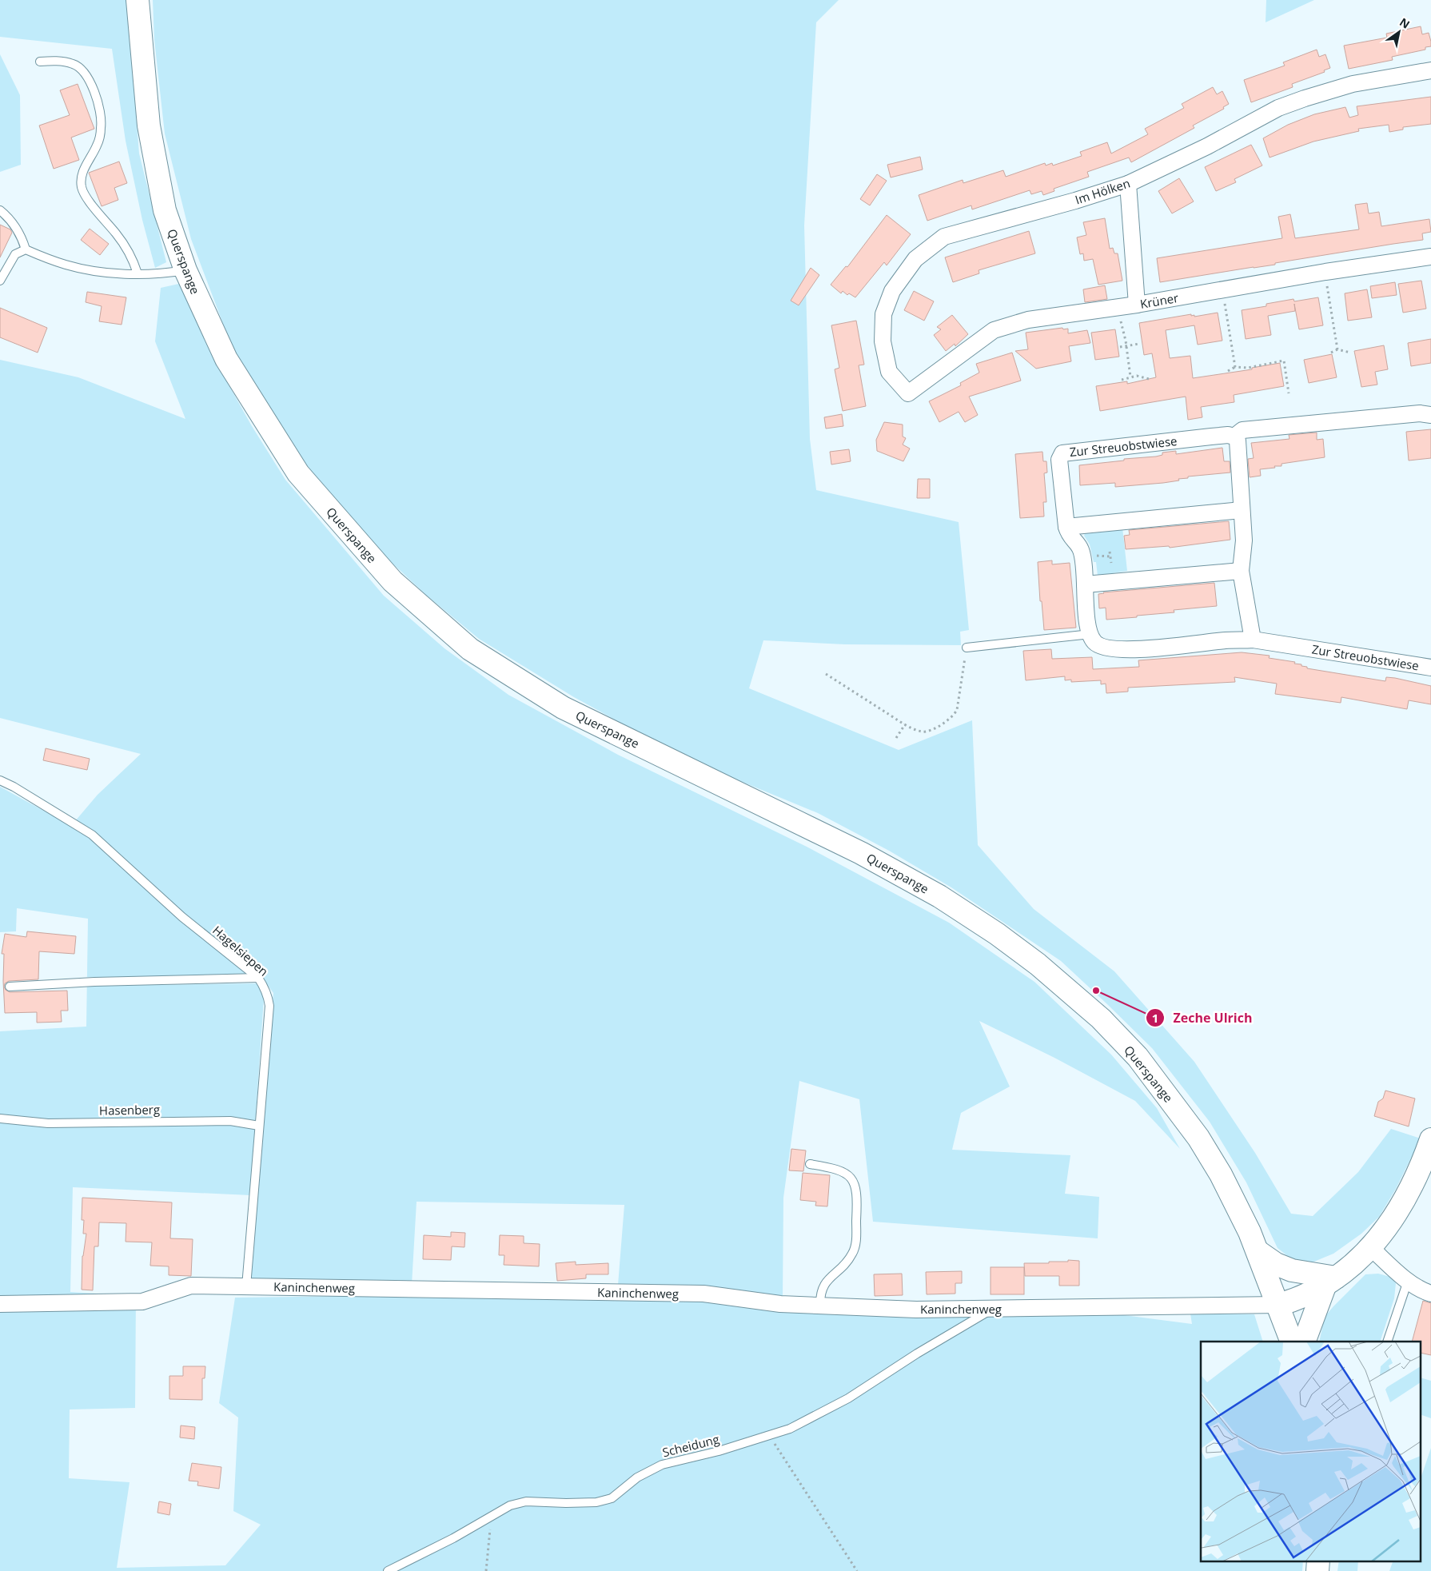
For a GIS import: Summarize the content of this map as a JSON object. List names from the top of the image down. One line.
{"streets":{"main road":["Querspange"],"street":["Im Hölken","Krüner","Zur Streuobstwiese","Kaninchenweg"],"lane":["Hagelsiepen","Hasenberg","Scheidung"]},"crossings":[["Im Hölken","Krüner"],["Querspange","Kaninchenweg"],["Hagelsiepen","Hasenberg"],["Hagelsiepen","Kaninchenweg"],["Kaninchenweg","Scheidung"]],"places":["Zeche Ulrich"],"north":"top right"}
